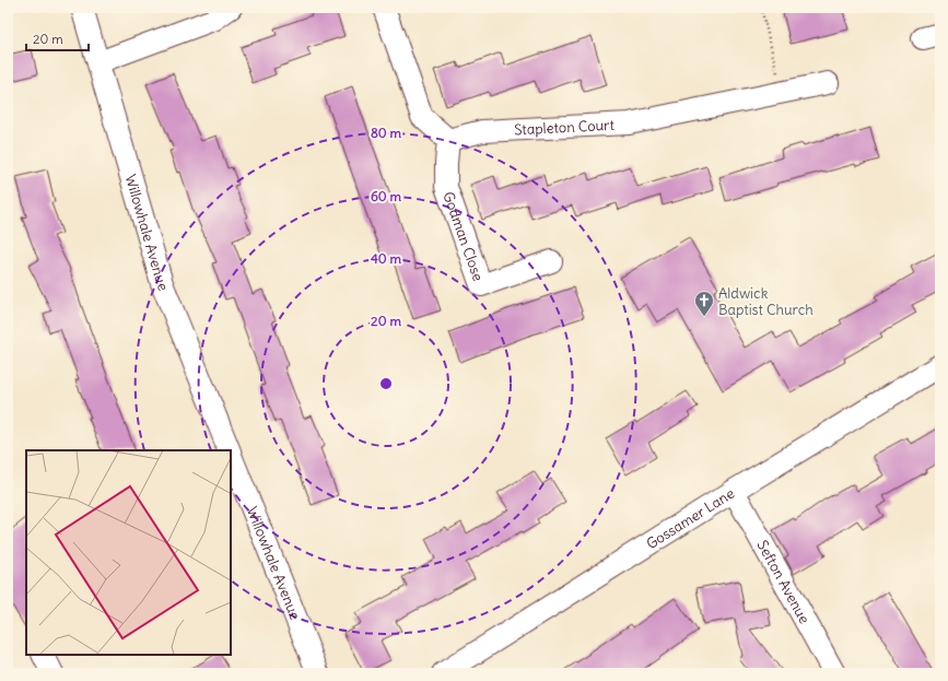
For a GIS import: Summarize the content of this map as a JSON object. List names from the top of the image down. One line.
{"streets":{"street":["Stapleton Court","Willowhale Avenue","Godman Close","Gossamer Lane","Sefton Avenue"]},"crossings":[["Stapleton Court","Godman Close"],["Gossamer Lane","Sefton Avenue"]],"places":{"church":["Aldwick Baptist Church"]},"scale_bar":"20 m","rings":["80 m","60 m","40 m","20 m"]}
